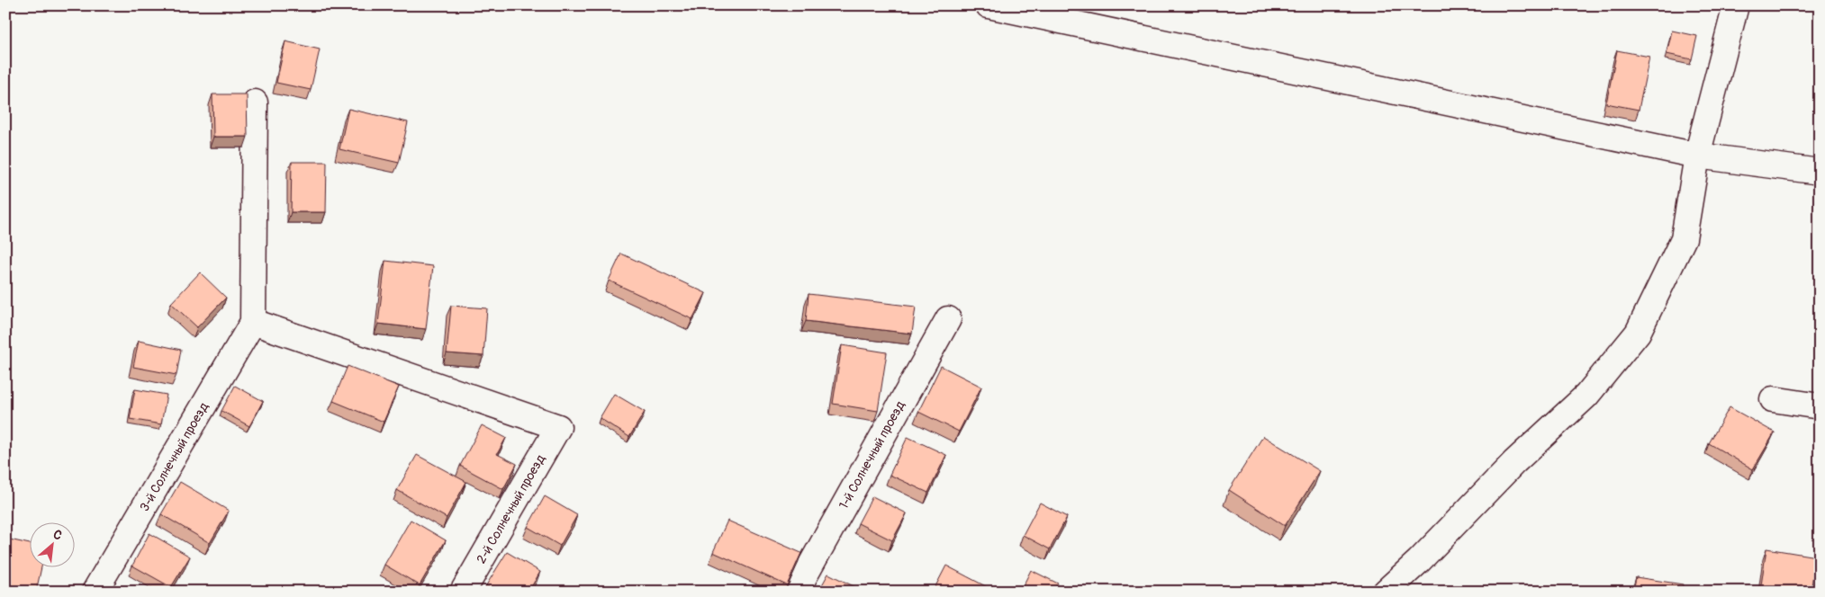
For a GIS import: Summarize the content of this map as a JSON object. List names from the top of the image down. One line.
{"streets":{"street":["1-й Солнечный проезд","3-й Солнечный проезд","2-й Солнечный проезд"]},"crossings":[["3-й Солнечный проезд","2-й Солнечный проезд"]],"north":"top right"}
